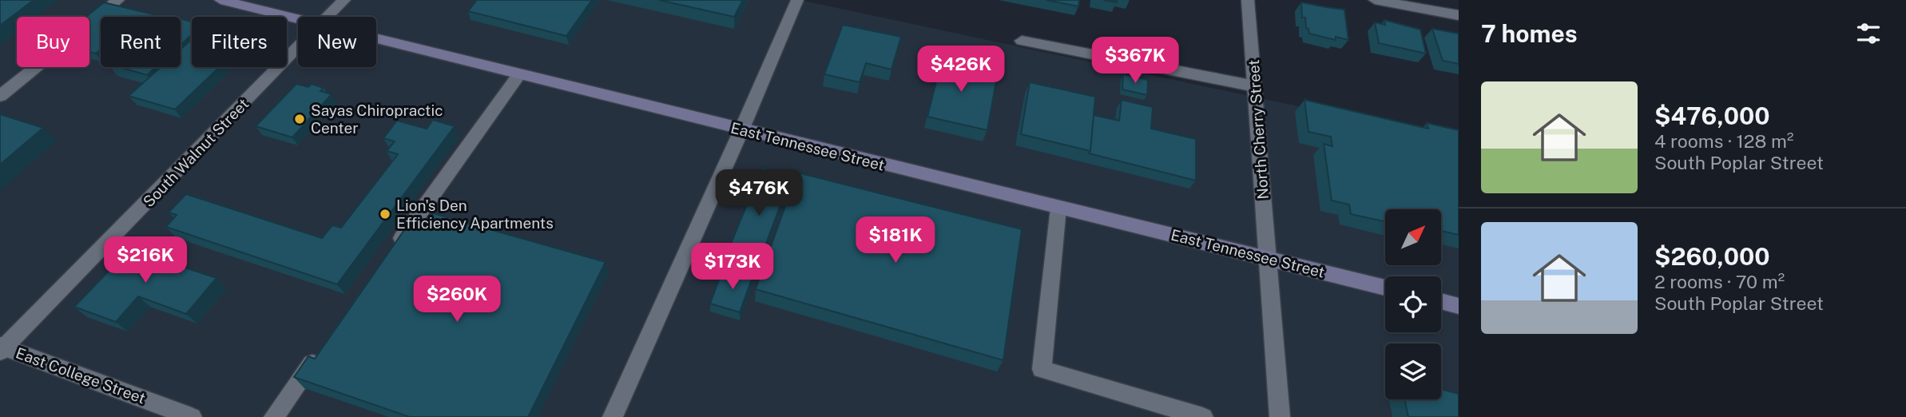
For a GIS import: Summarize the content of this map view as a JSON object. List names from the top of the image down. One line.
{"streets":{"main road":["East Tennessee Street"],"street":["North Cherry Street","South Walnut Street","East College Street"]},"crossings":[["North Cherry Street","East Tennessee Street"],["South Walnut Street","East College Street"]],"places":["Sayas Chiropractic Center","Lion's Den Efficiency Apartments"],"north":"top right","page":{"heading":"7 homes","chip":["Buy","Rent","Filters","New"],"price":["$367K","$426K","$476K","$181K","$216K","$173K","$260K"],"list":[{"name":"$476,000","note":"4 rooms · 128 m² · South Poplar Street"},{"name":"$260,000","note":"2 rooms · 70 m² · South Poplar Street"}]}}
